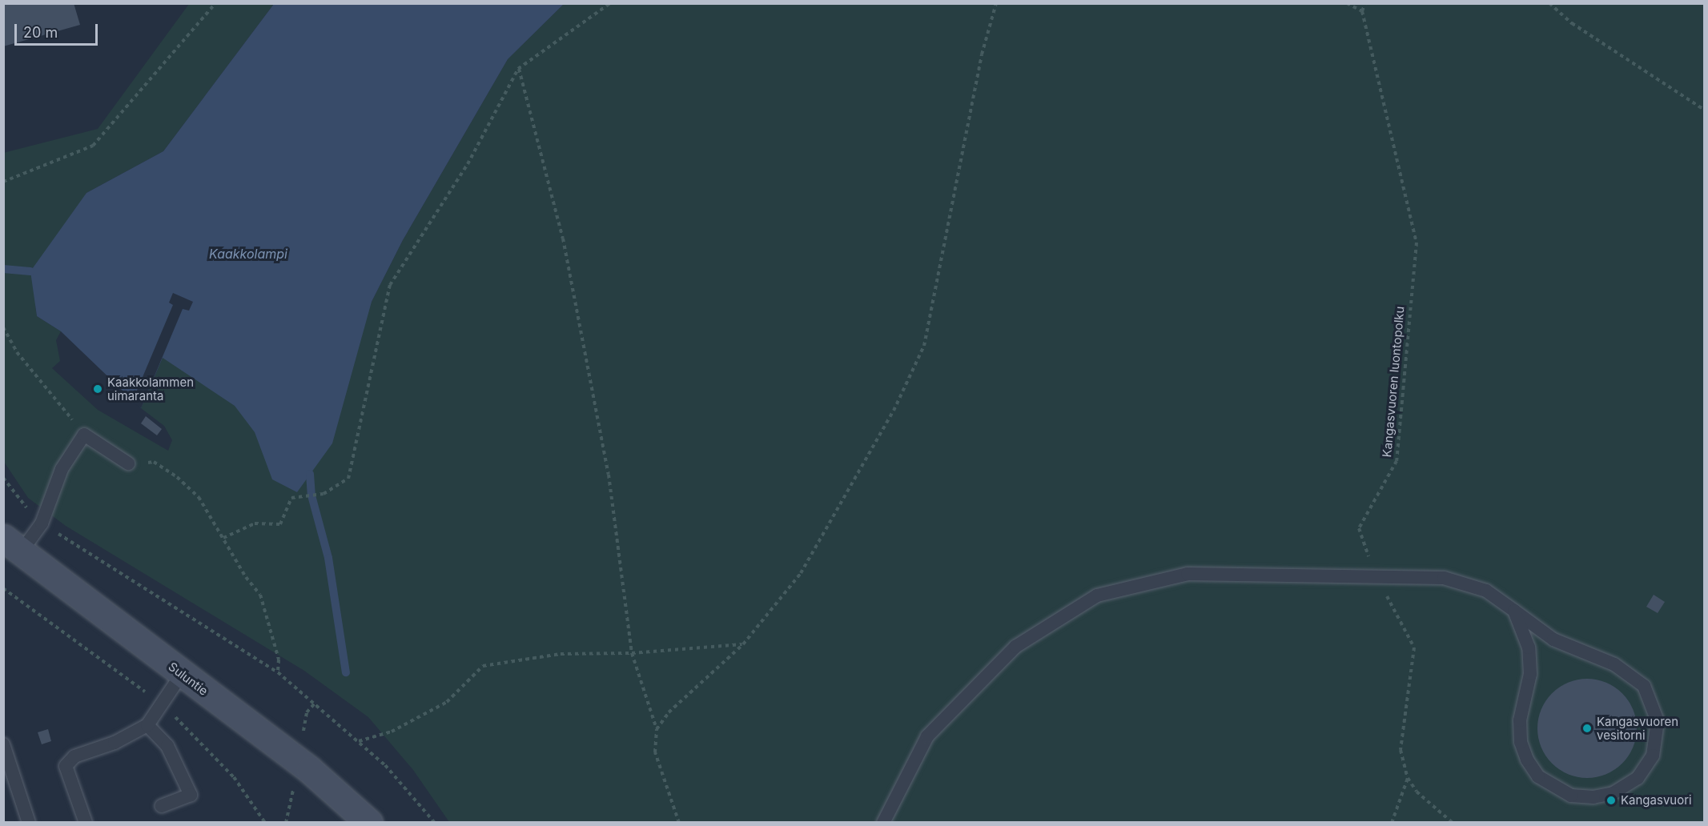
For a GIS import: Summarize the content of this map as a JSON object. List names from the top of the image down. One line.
{"streets":{"street":["Suluntie"],"path":["Kangasvuoren luontopolku"]},"water":["Kaakkolampi"],"places":["Kaakkolammen uimaranta","Kangasvuoren vesitorni","Kangasvuori"],"scale_bar":"20 m"}
